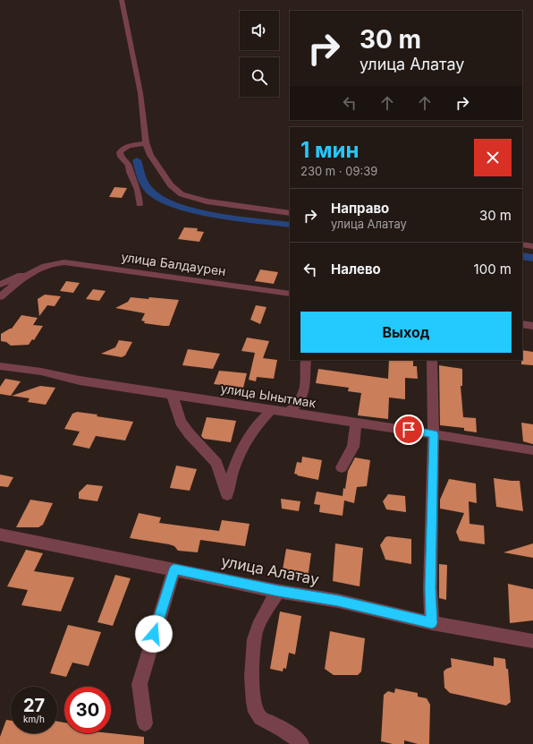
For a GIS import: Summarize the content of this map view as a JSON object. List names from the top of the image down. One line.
{"streets":{"street":["улица Балдаурен","улица Ынытмак","улица Алатау"]},"page":{"turn":["30 m","улица Алатау"],"heading":["1 мин","230 m · 09:39"],"list":[{"name":"Направо","note":"улица Алатау","value":"30 m"},{"name":"Налево","value":"100 m"}],"buttons":"Выход","speed":"27 km/h","limit":"30"}}
